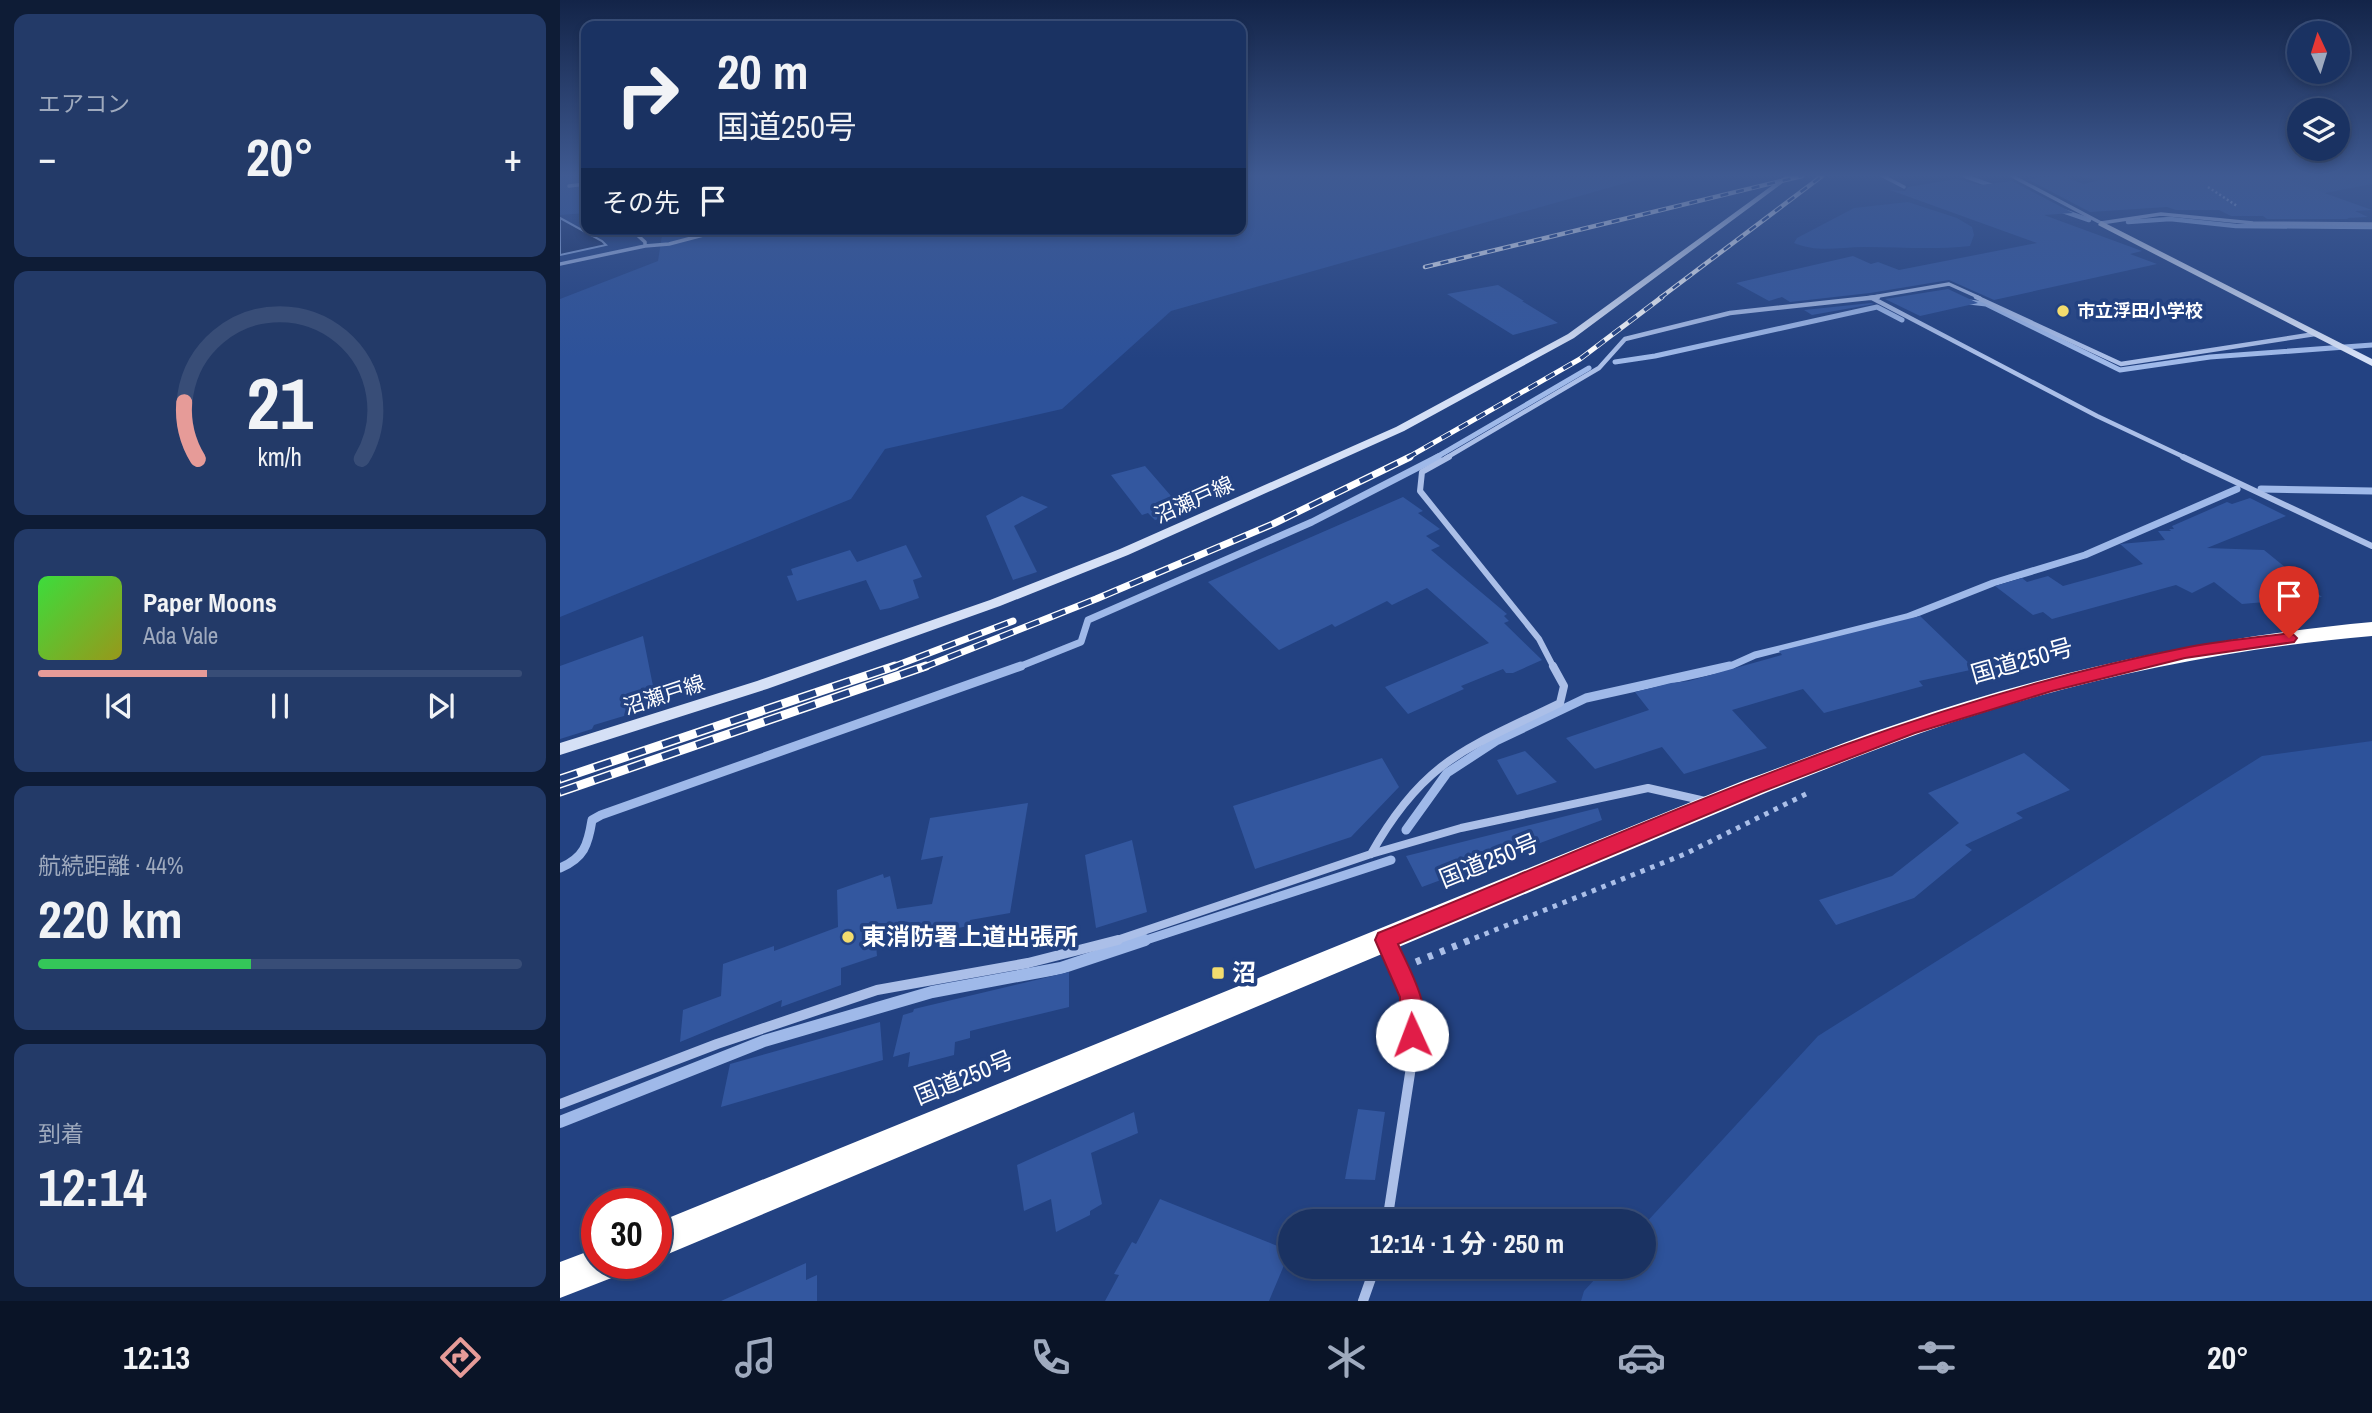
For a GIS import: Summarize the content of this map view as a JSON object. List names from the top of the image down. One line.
{"streets":{"highway":["国道250号"],"main road":["沼瀬戸線"]},"places":{"other":["市立浮田小学校","東消防署上道出張所"],"transit":["沼"]},"north":"top","page":{"tile":["エアコン",["航続距離 · 44%","220 km"],["到着","12:14"]],"turn":["20 m","国道250号"],"heat":["−","20°","+"],"then":"その先","song":["Paper Moons","Ada Vale"],"limit":"30","trip":"12:14 · 1 分 · 250 m","tabs":["12:13","20°"],"gauge":["21","km/h"]}}
